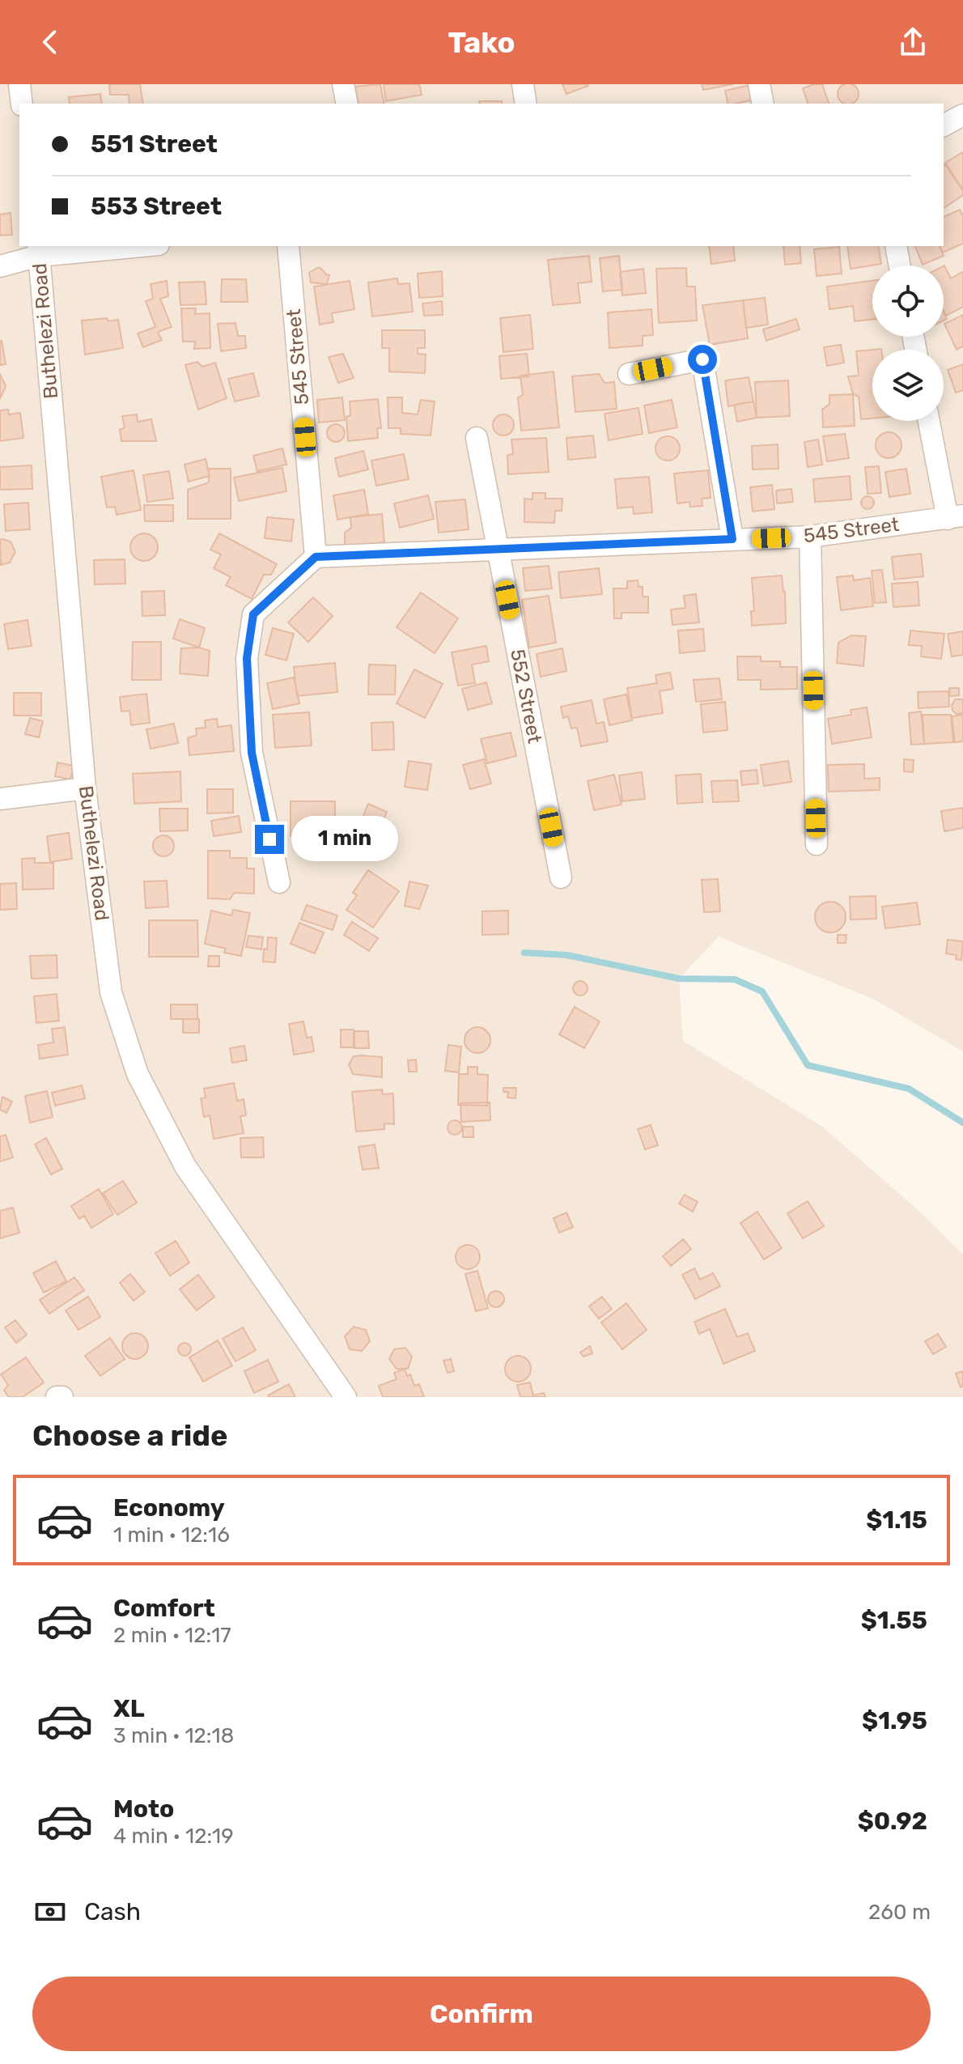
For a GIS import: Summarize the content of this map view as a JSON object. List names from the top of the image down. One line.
{"streets":{"street":["Buthelezi Road","545 Street","552 Street"]},"crossings":[["545 Street","552 Street"]],"page":{"header":"Tako","banner":["551 Street","553 Street"],"bubble":"1 min","heading":"Choose a ride","list":[{"name":"Economy","note":"1 min · 12:16","value":"$1.15"},{"name":"Comfort","note":"2 min · 12:17","value":"$1.55"},{"name":"XL","note":"3 min · 12:18","value":"$1.95"},{"name":"Moto","note":"4 min · 12:19","value":"$0.92"}],"pay":["Cash","260 m"],"buttons":"Confirm"}}
